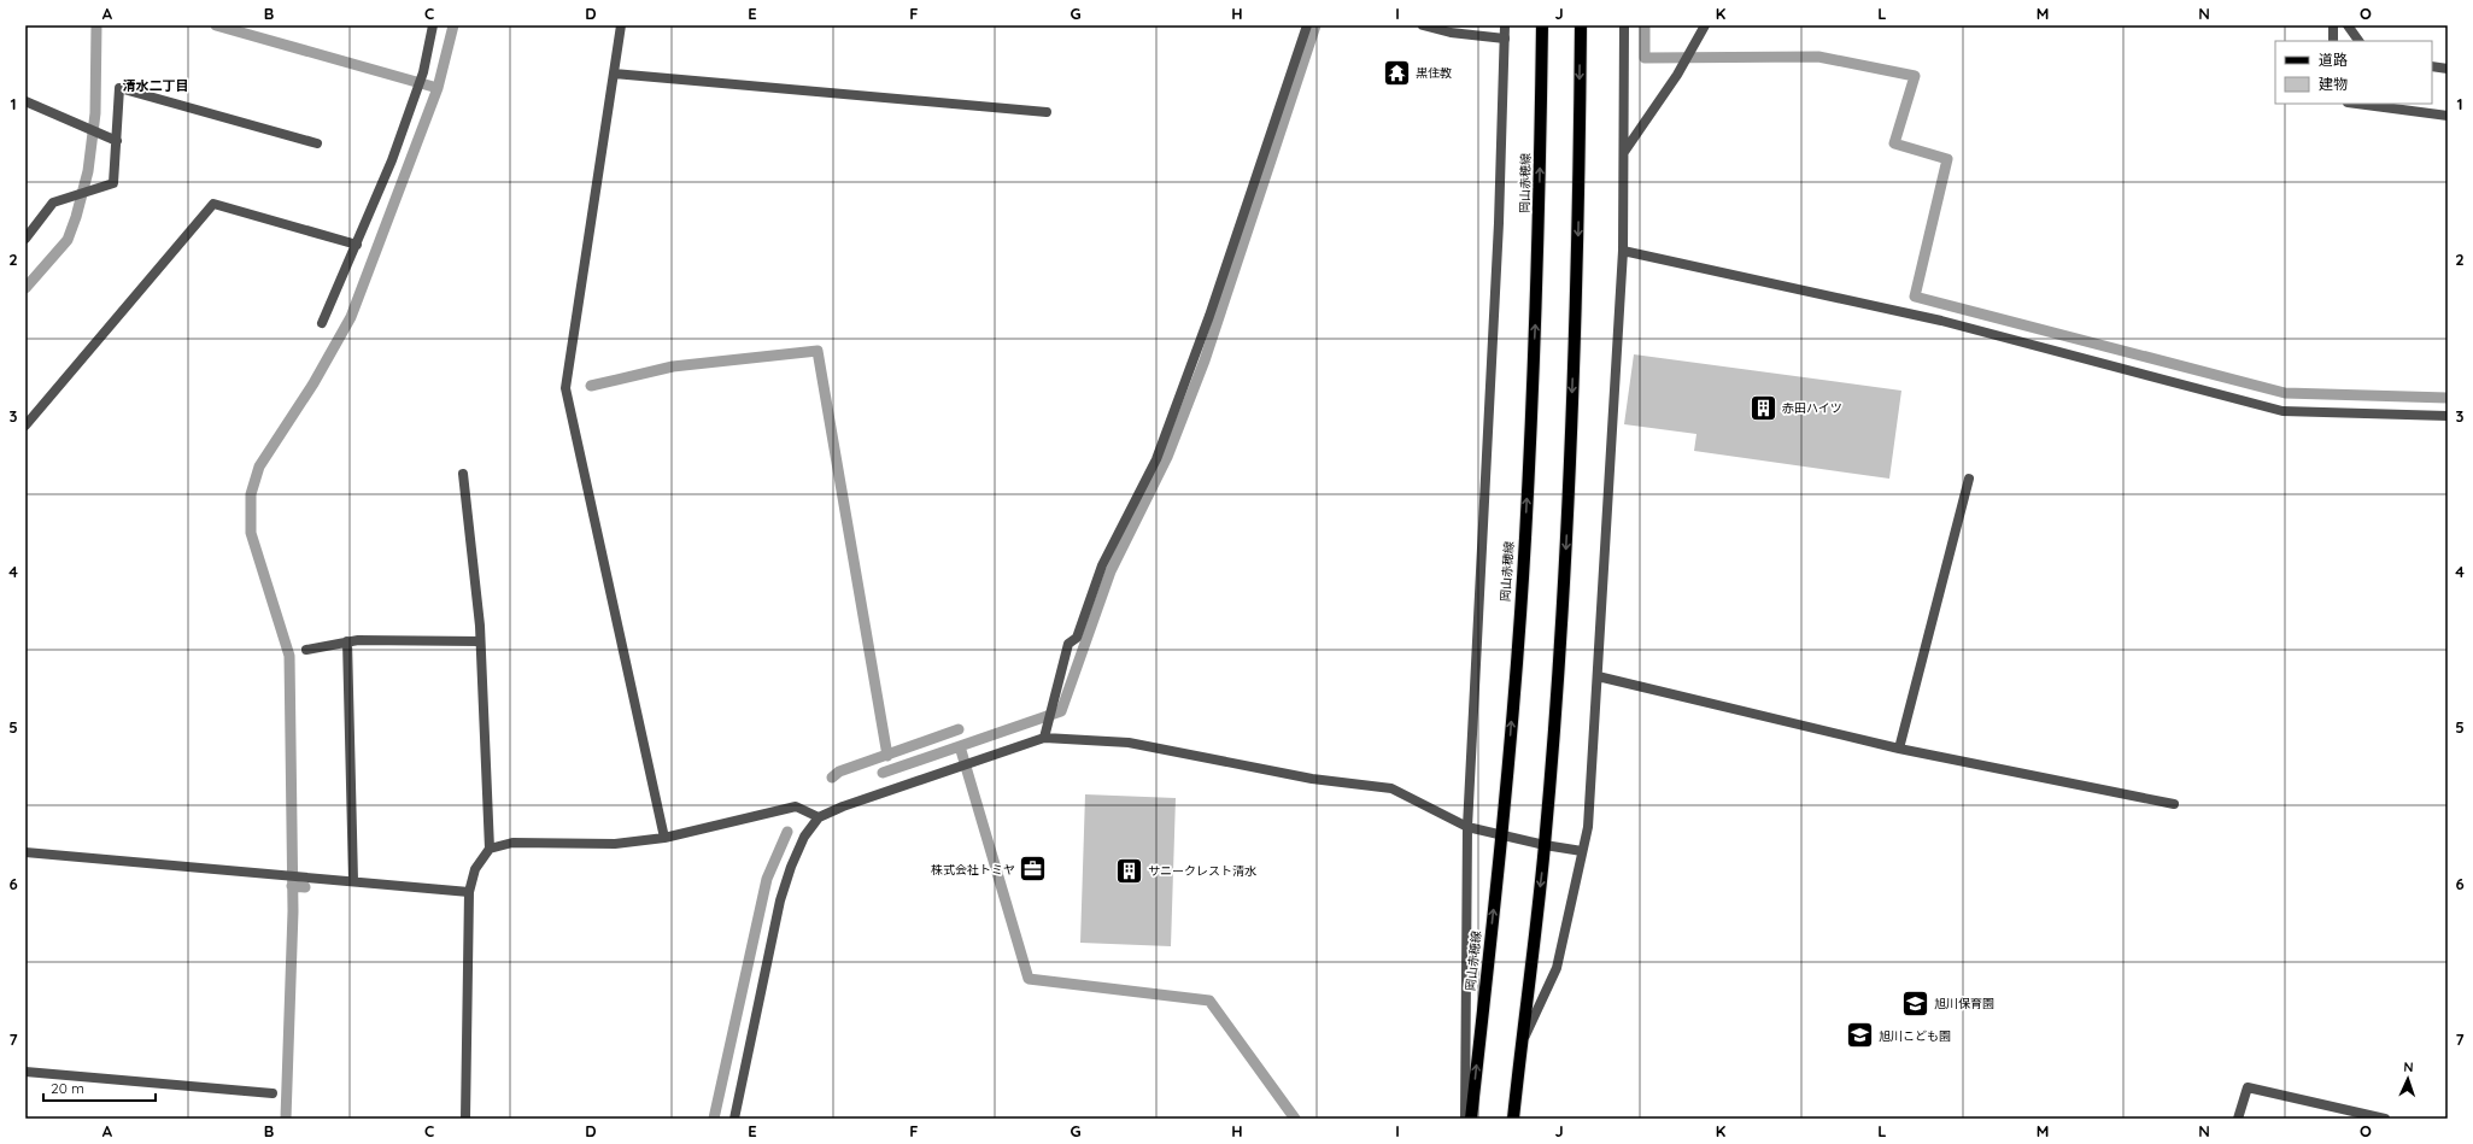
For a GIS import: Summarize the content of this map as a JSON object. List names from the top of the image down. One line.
{"streets":{"main road":["岡山赤穂線"]},"districts":["清水二丁目"],"places":{"temple":["黒住教"],"building":["赤田ハイツ","サニークレスト清水"],"office":["株式会社トミヤ"],"school or university":["旭川保育園","旭川こども園"]},"legend":["道路","建物"],"scale_bar":"20 m","north":"top","grid":{"columns":["A","B","C","D","E","F","G","H","I","J","K","L","M","N","O"],"rows":["1","2","3","4","5","6","7"]}}
